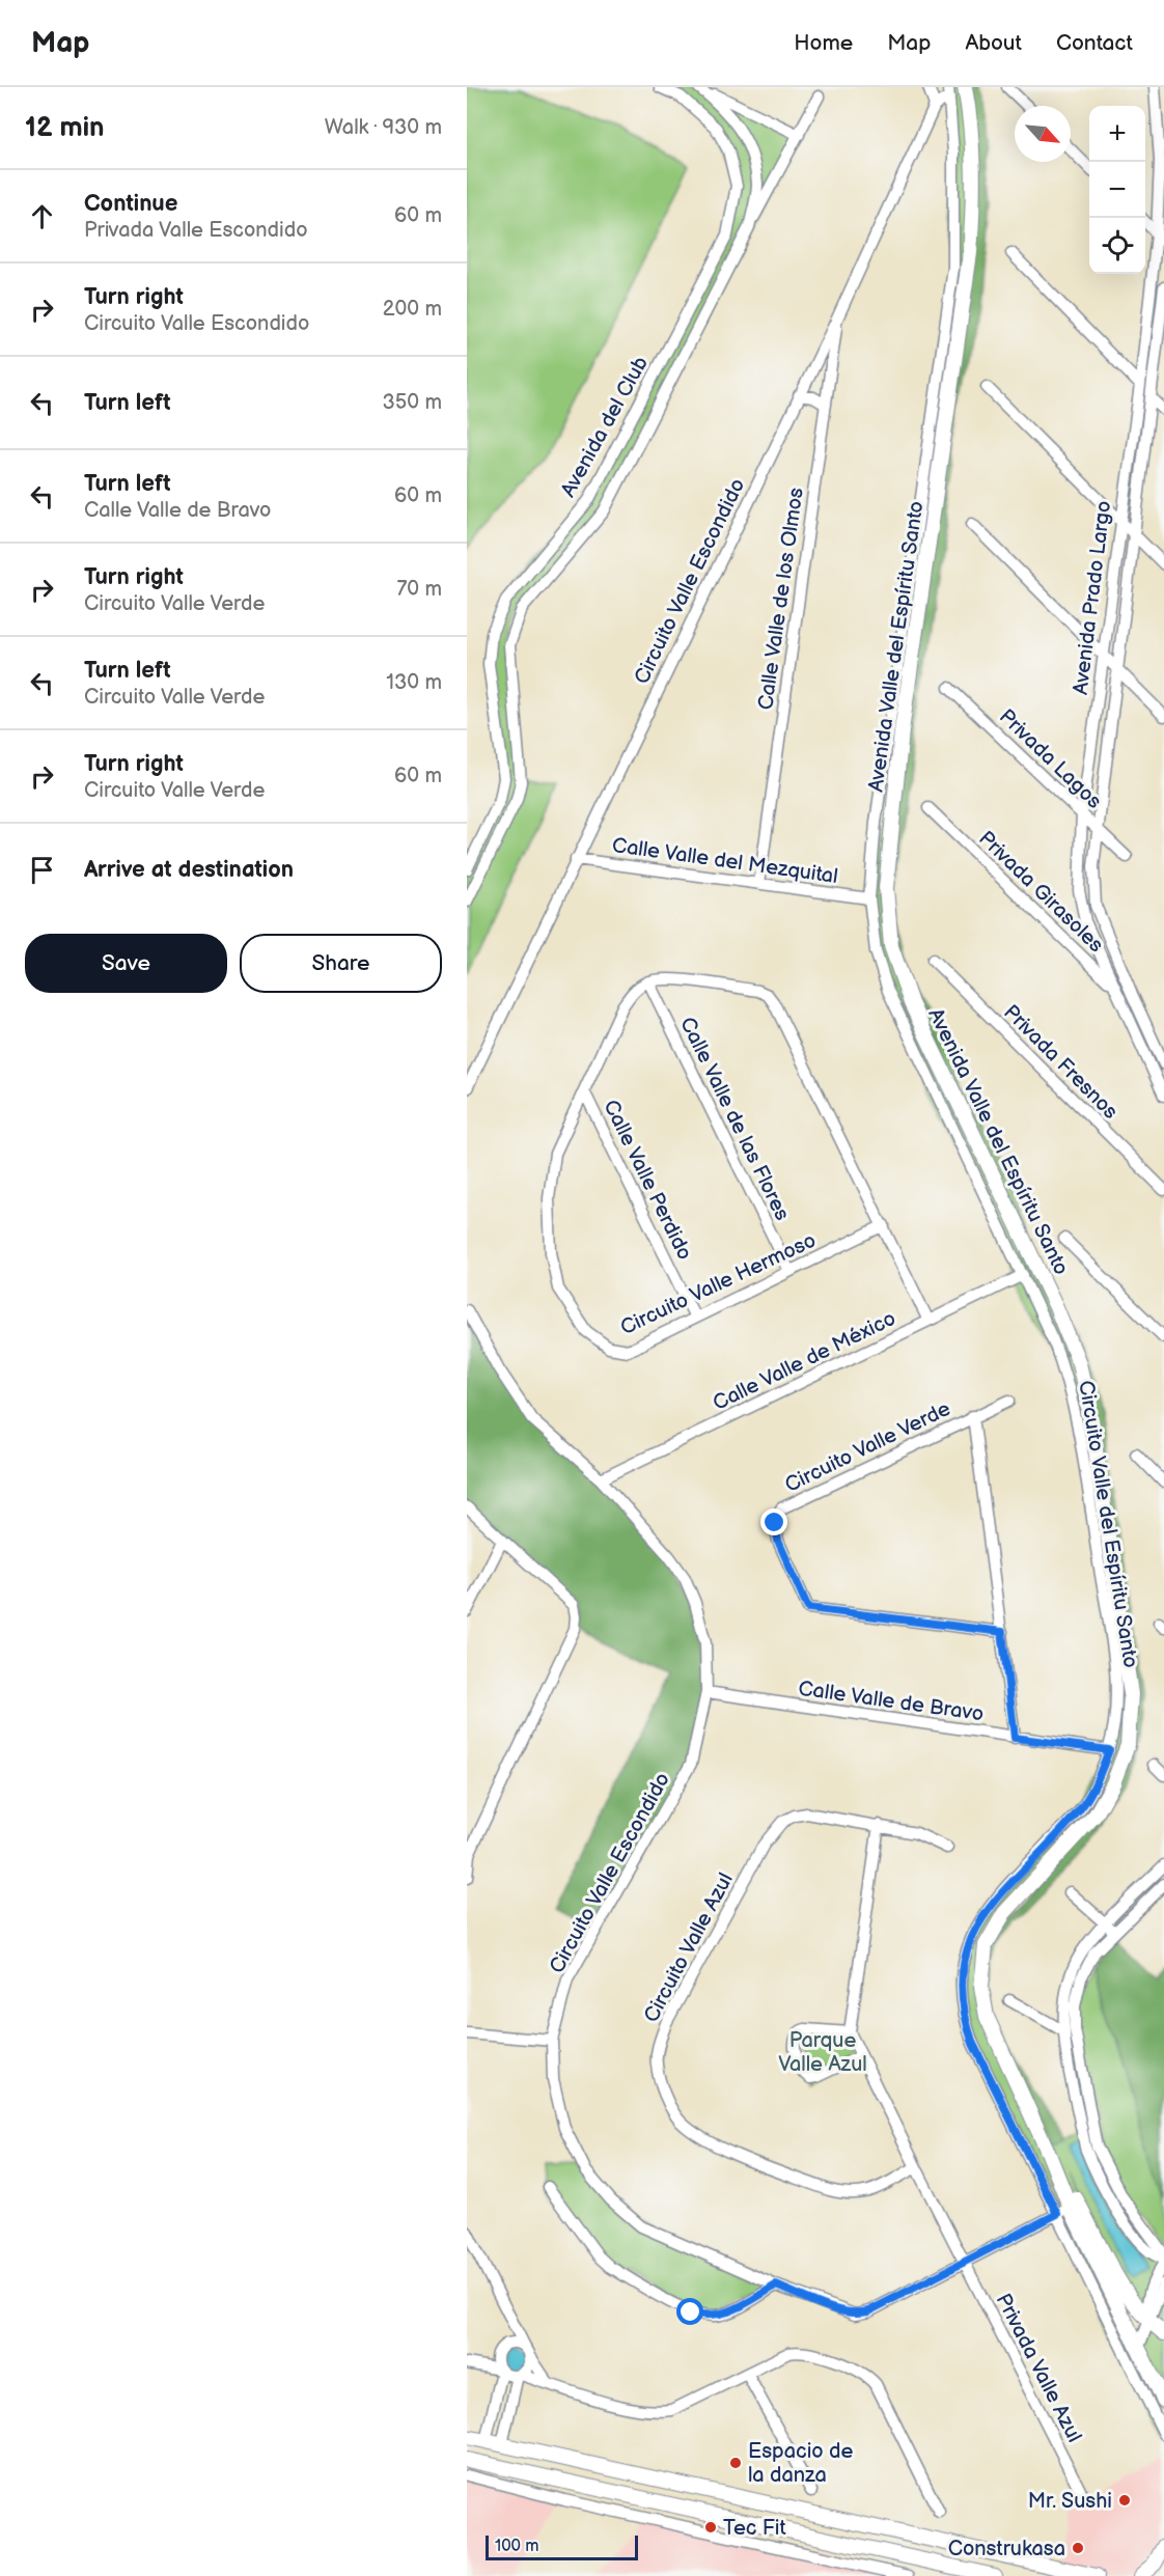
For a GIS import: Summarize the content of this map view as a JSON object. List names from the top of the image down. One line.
{"streets":{"main road":["Avenida Valle del Espíritu Santo"],"street":["Avenida del Club","Circuito Valle Escondido","Avenida Prado Largo","Calle Valle de los Olmos","Privada Lagos","Calle Valle del Mezquital","Privada Girasoles","Privada Fresnos","Calle Valle de las Flores","Calle Valle Perdido","Circuito Valle Hermoso","Calle Valle de México","Circuito Valle Verde","Circuito Valle del Espíritu Santo","Calle Valle de Bravo","Circuito Valle Azul","Privada Valle Azul"]},"crossings":[["Circuito Valle Escondido","Calle Valle de los Olmos"],["Circuito Valle Escondido","Avenida Valle del Espíritu Santo"],["Circuito Valle Escondido","Calle Valle del Mezquital"],["Circuito Valle Escondido","Calle Valle de México"],["Circuito Valle Escondido","Circuito Valle del Espíritu Santo"],["Circuito Valle Escondido","Calle Valle de Bravo"],["Circuito Valle Escondido","Privada Valle Azul"],["Avenida Prado Largo","Privada Lagos"],["Avenida Prado Largo","Privada Girasoles"],["Calle Valle de los Olmos","Calle Valle del Mezquital"],["Avenida Valle del Espíritu Santo","Circuito Valle del Espíritu Santo"],["Calle Valle del Mezquital","Circuito Valle del Espíritu Santo"],["Calle Valle de las Flores","Circuito Valle Hermoso"],["Calle Valle Perdido","Circuito Valle Hermoso"],["Calle Valle de México","Circuito Valle del Espíritu Santo"],["Circuito Valle Verde","Calle Valle de Bravo"],["Circuito Valle del Espíritu Santo","Calle Valle de Bravo"]],"parks":["Parque Valle Azul"],"places":["Espacio de la danza","Mr. Sushi","Tec Fit","Construkasa"],"scale_bar":"100 m","north":"bottom right","page":{"header":"Map","nav":["Home","Map","About","Contact"],"heading":["12 min","Walk · 930 m"],"map_buttons":["+","−"],"list":[["Continue","Privada Valle Escondido","60 m"],["Turn right","Circuito Valle Escondido","200 m"],["Turn left","350 m"],["Turn left","Calle Valle de Bravo","60 m"],["Turn right","Circuito Valle Verde","70 m"],["Turn left","Circuito Valle Verde","130 m"],["Turn right","Circuito Valle Verde","60 m"],"Arrive at destination"],"buttons":["Save","Share"],"scale":"100 m"}}
